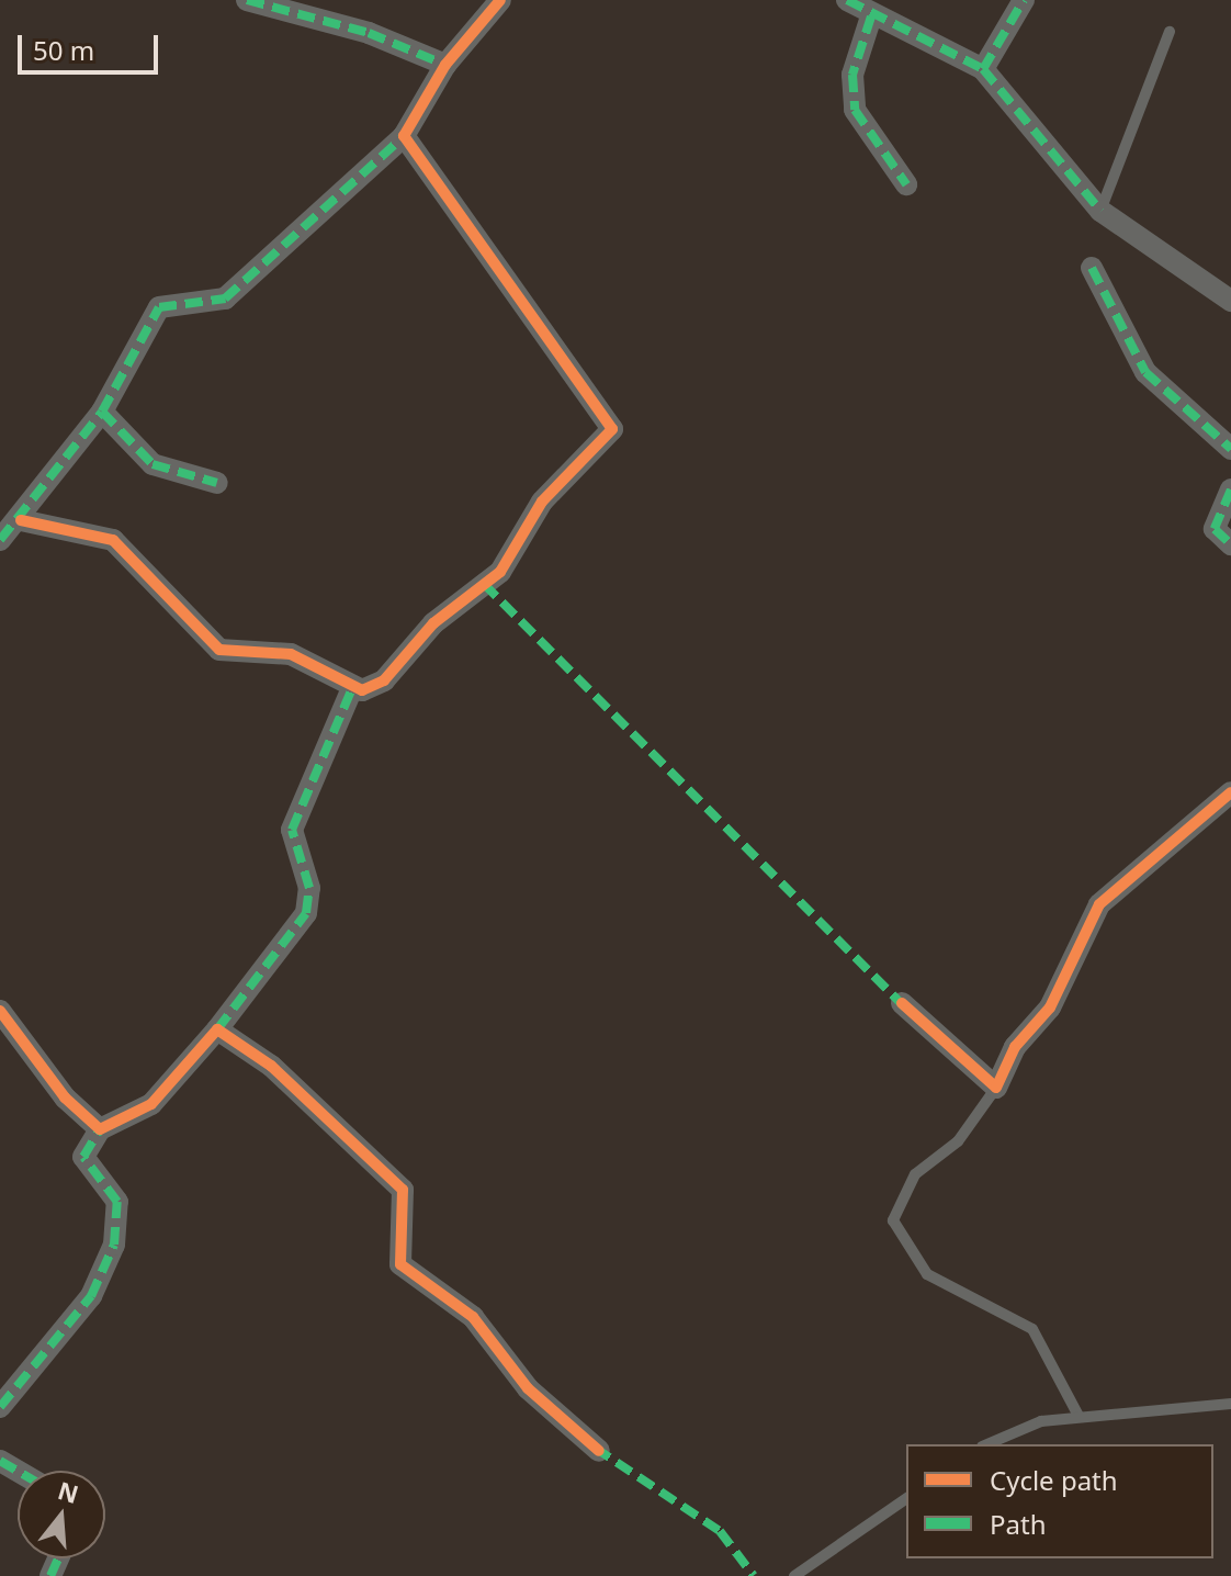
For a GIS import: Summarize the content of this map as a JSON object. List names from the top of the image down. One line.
{"legend":["Cycle path","Path"],"scale_bar":"50 m","north":"top"}
